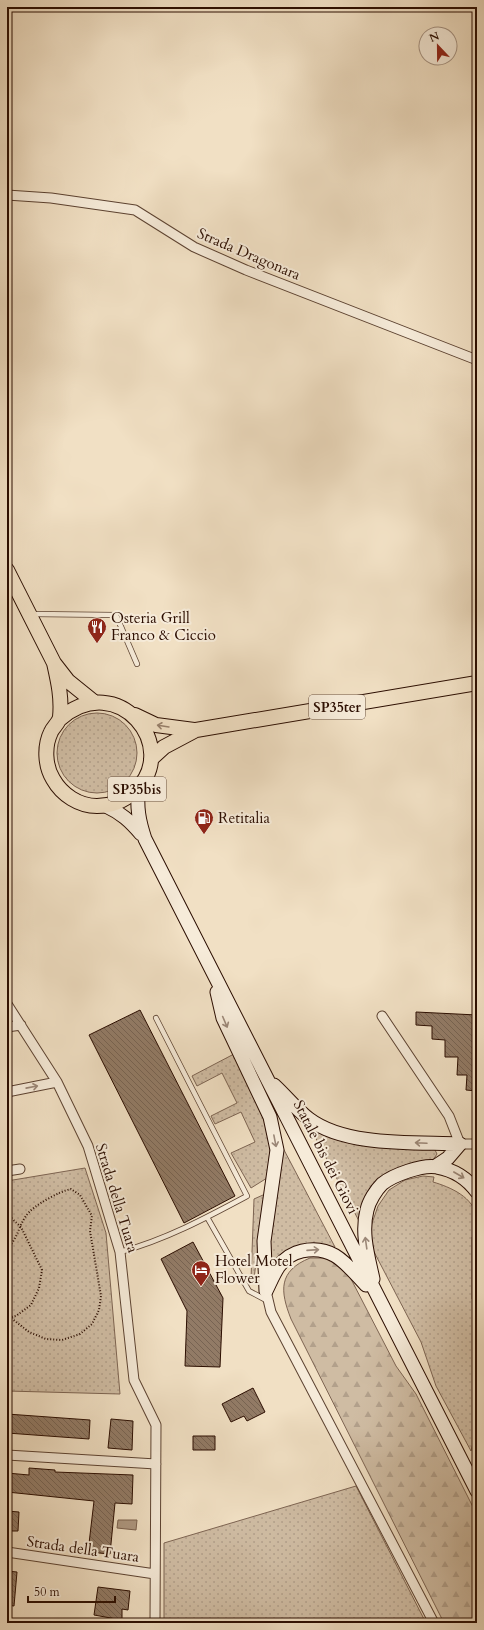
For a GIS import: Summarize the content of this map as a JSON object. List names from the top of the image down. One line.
{"streets":{"main road":["SP35ter","SP35bis","Statale bis dei Giovi"],"street":["Strada Dragonara","Strada della Tuara"]},"crossings":[["SP35ter","Statale bis dei Giovi"]],"places":{"restaurant":["Osteria Grill Franco & Ciccio"],"fuel station":["Retitalia"],"hotel":["Hotel Motel Flower"]},"scale_bar":"50 m","north":"top"}
